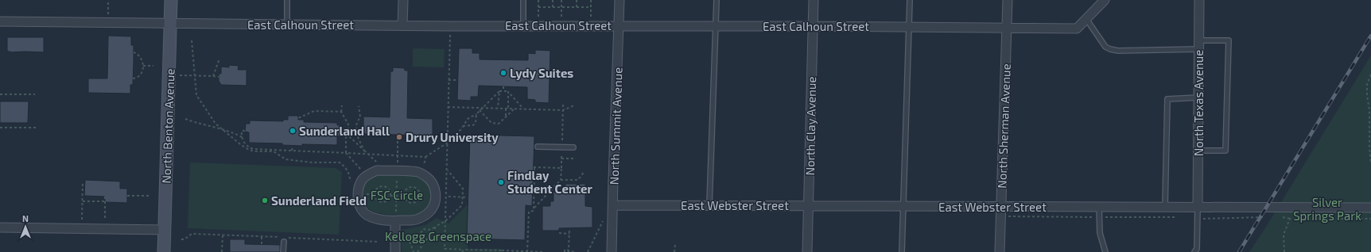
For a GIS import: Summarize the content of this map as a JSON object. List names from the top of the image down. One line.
{"streets":{"main road":["North Benton Avenue"],"street":["East Calhoun Street","North Texas Avenue","North Summit Avenue","North Clay Avenue","North Sherman Avenue","East Webster Street"]},"crossings":[["East Calhoun Street","North Benton Avenue"],["East Calhoun Street","North Summit Avenue"],["East Calhoun Street","North Clay Avenue"],["East Calhoun Street","North Sherman Avenue"],["North Texas Avenue","East Webster Street"],["North Summit Avenue","East Webster Street"],["North Clay Avenue","East Webster Street"],["North Sherman Avenue","East Webster Street"]],"parks":["FSC Circle","Silver Springs Park","Kellogg Greenspace"],"places":["Lydy Suites","Sunderland Hall","Drury University","Findlay Student Center","Sunderland Field"],"north":"top"}
